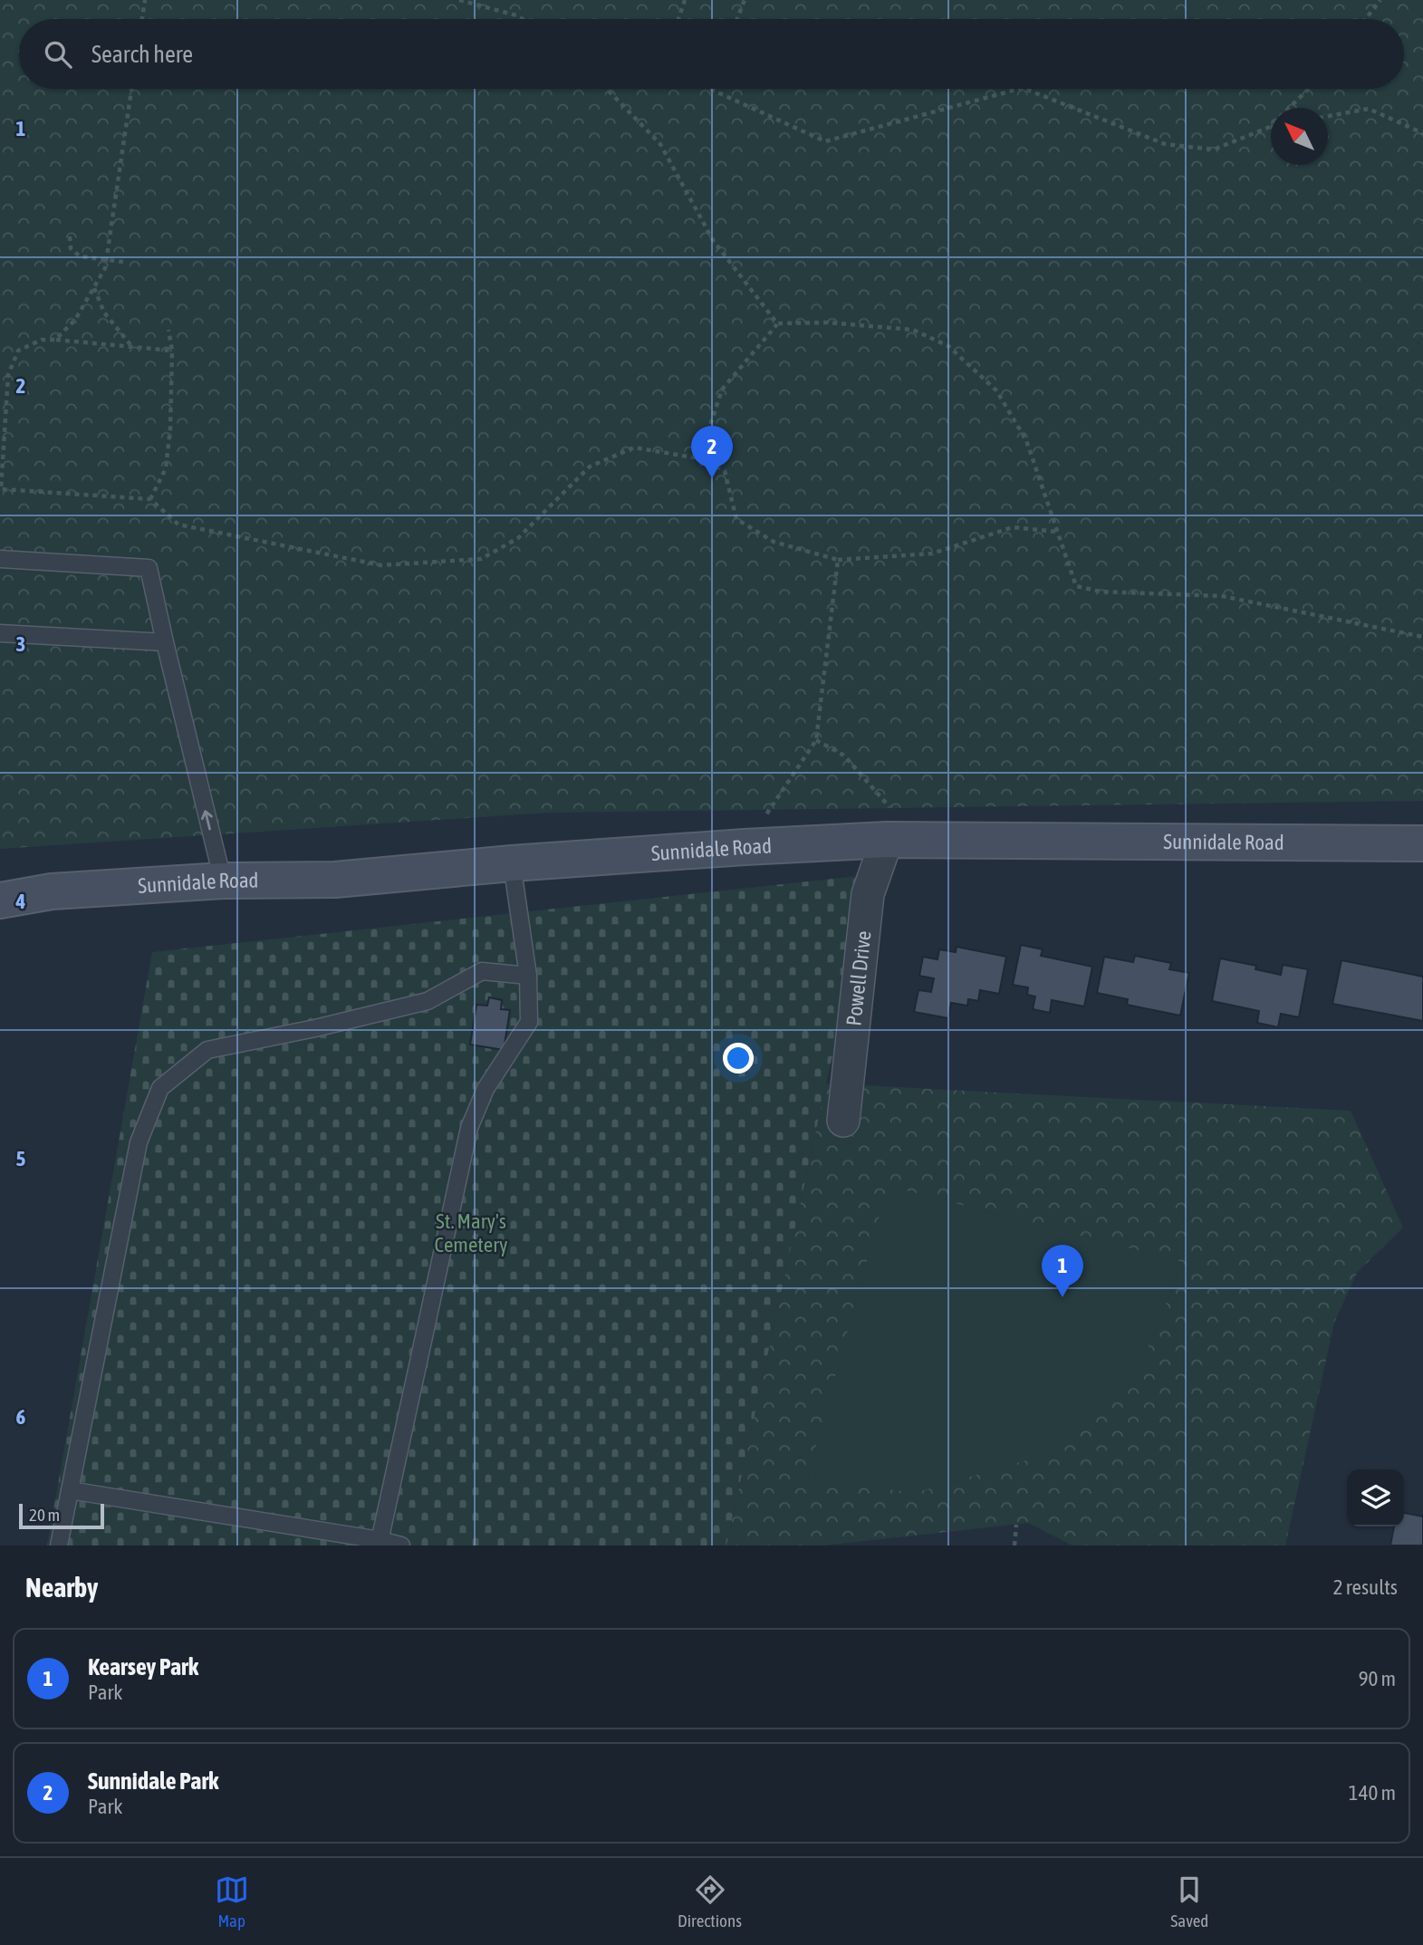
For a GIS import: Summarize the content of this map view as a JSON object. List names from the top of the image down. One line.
{"streets":{"main road":["Sunnidale Road"],"street":["Powell Drive"]},"crossings":[["Sunnidale Road","Powell Drive"]],"parks":["St. Mary's Cemetery"],"scale_bar":"20 m","north":"top left","page":{"search":"Search here","pins":["2","1"],"scale":"20 m","heading":["Nearby","2 results"],"list":[{"mark":"1","name":"Kearsey Park","note":"Park","value":"90 m"},{"mark":"2","name":"Sunnidale Park","note":"Park","value":"140 m"}],"nav":["Map","Directions","Saved"]},"grid":{"rows":["1","2","3","4","5","6"]}}
